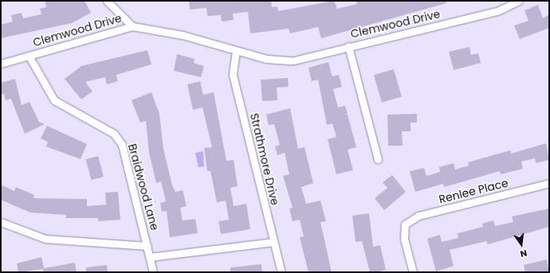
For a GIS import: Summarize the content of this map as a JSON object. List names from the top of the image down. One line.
{"streets":{"street":["Clemwood Drive","Strathmore Drive","Braidwood Lane","Renlee Place"]},"crossings":[["Clemwood Drive","Strathmore Drive"],["Clemwood Drive","Braidwood Lane"]],"north":"bottom"}
